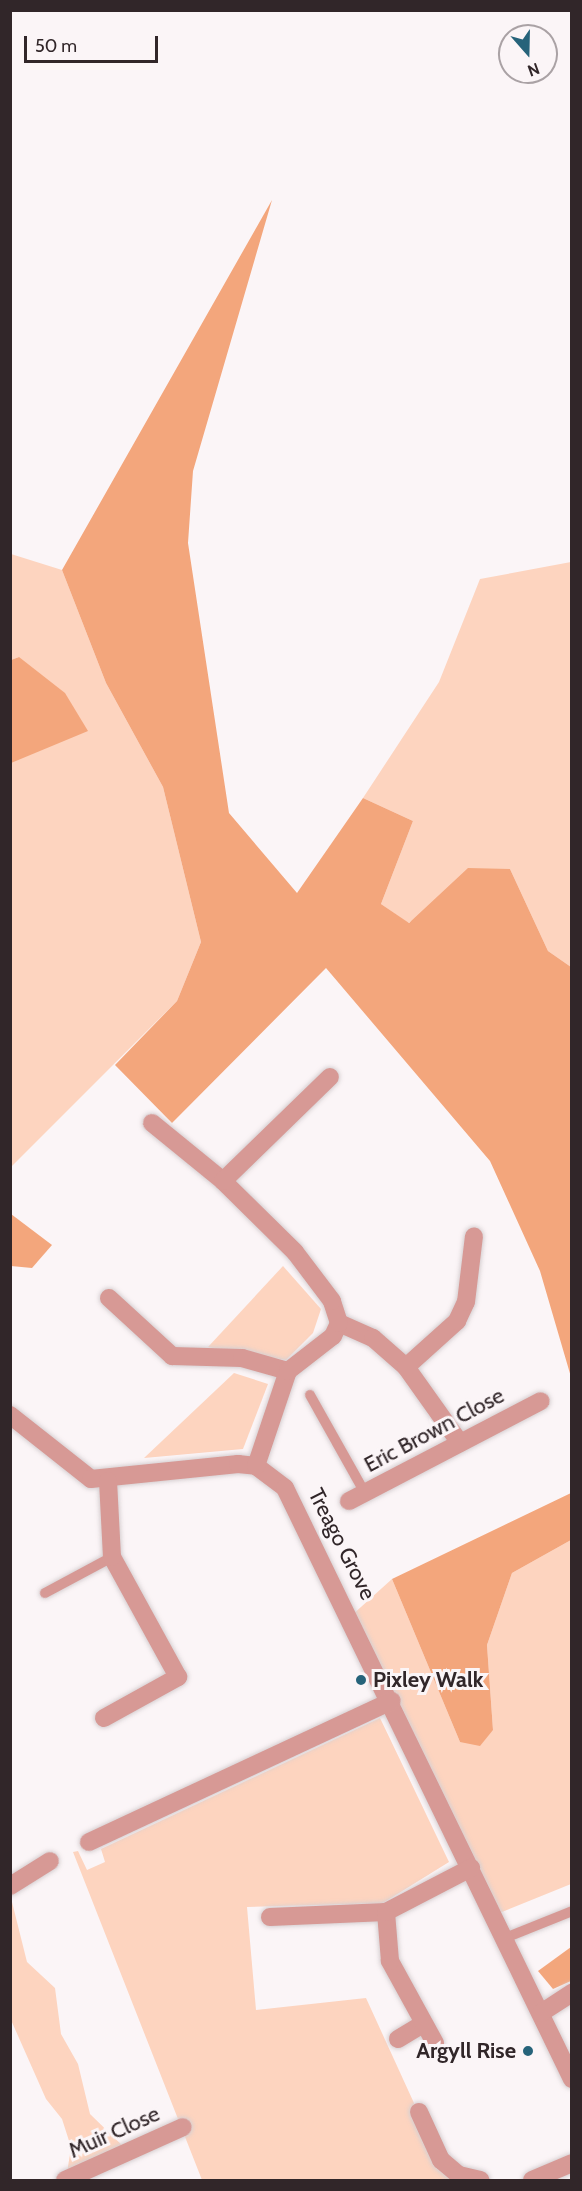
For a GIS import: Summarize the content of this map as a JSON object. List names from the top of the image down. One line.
{"streets":{"street":["Eric Brown Close","Treago Grove","Muir Close"]},"places":["Pixley Walk","Argyll Rise"],"scale_bar":"50 m","north":"bottom"}
